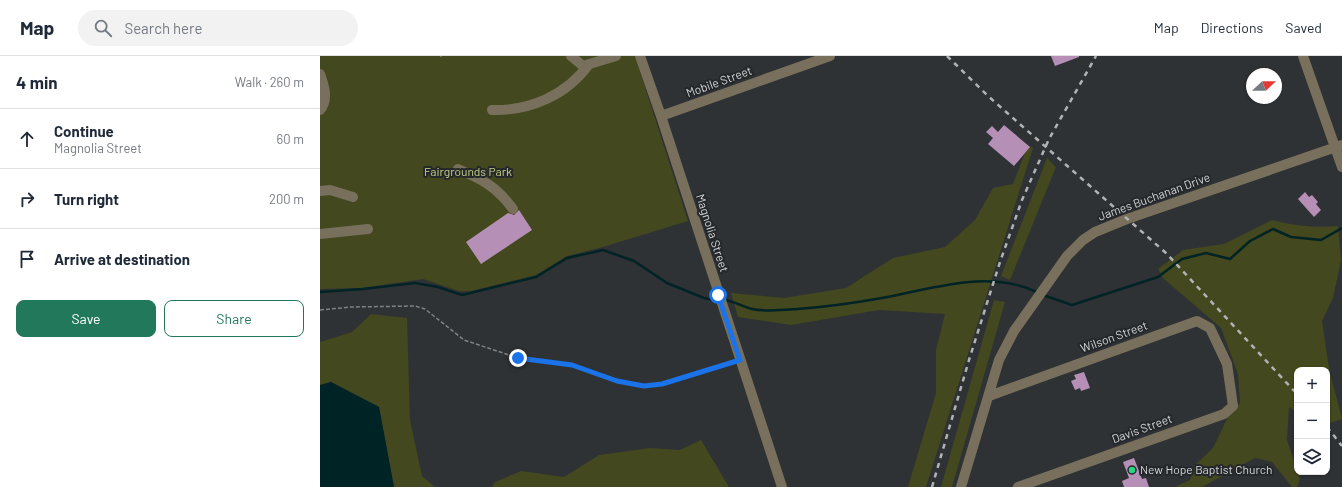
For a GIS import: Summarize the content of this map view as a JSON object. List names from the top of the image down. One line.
{"streets":{"street":["Mobile Street","James Buchanan Drive","Magnolia Street","Wilson Street","Davis Street"]},"crossings":[["Mobile Street","Magnolia Street"],["James Buchanan Drive","Wilson Street"],["Wilson Street","Davis Street"]],"parks":["Fairgrounds Park"],"places":["New Hope Baptist Church"],"north":"right","page":{"header":"Map","search":"Search here","nav":["Map","Directions","Saved"],"heading":["4 min","Walk · 260 m"],"list":[["Continue","Magnolia Street","60 m"],["Turn right","200 m"],"Arrive at destination"],"buttons":["Save","Share"],"map_buttons":["+","−"]}}
